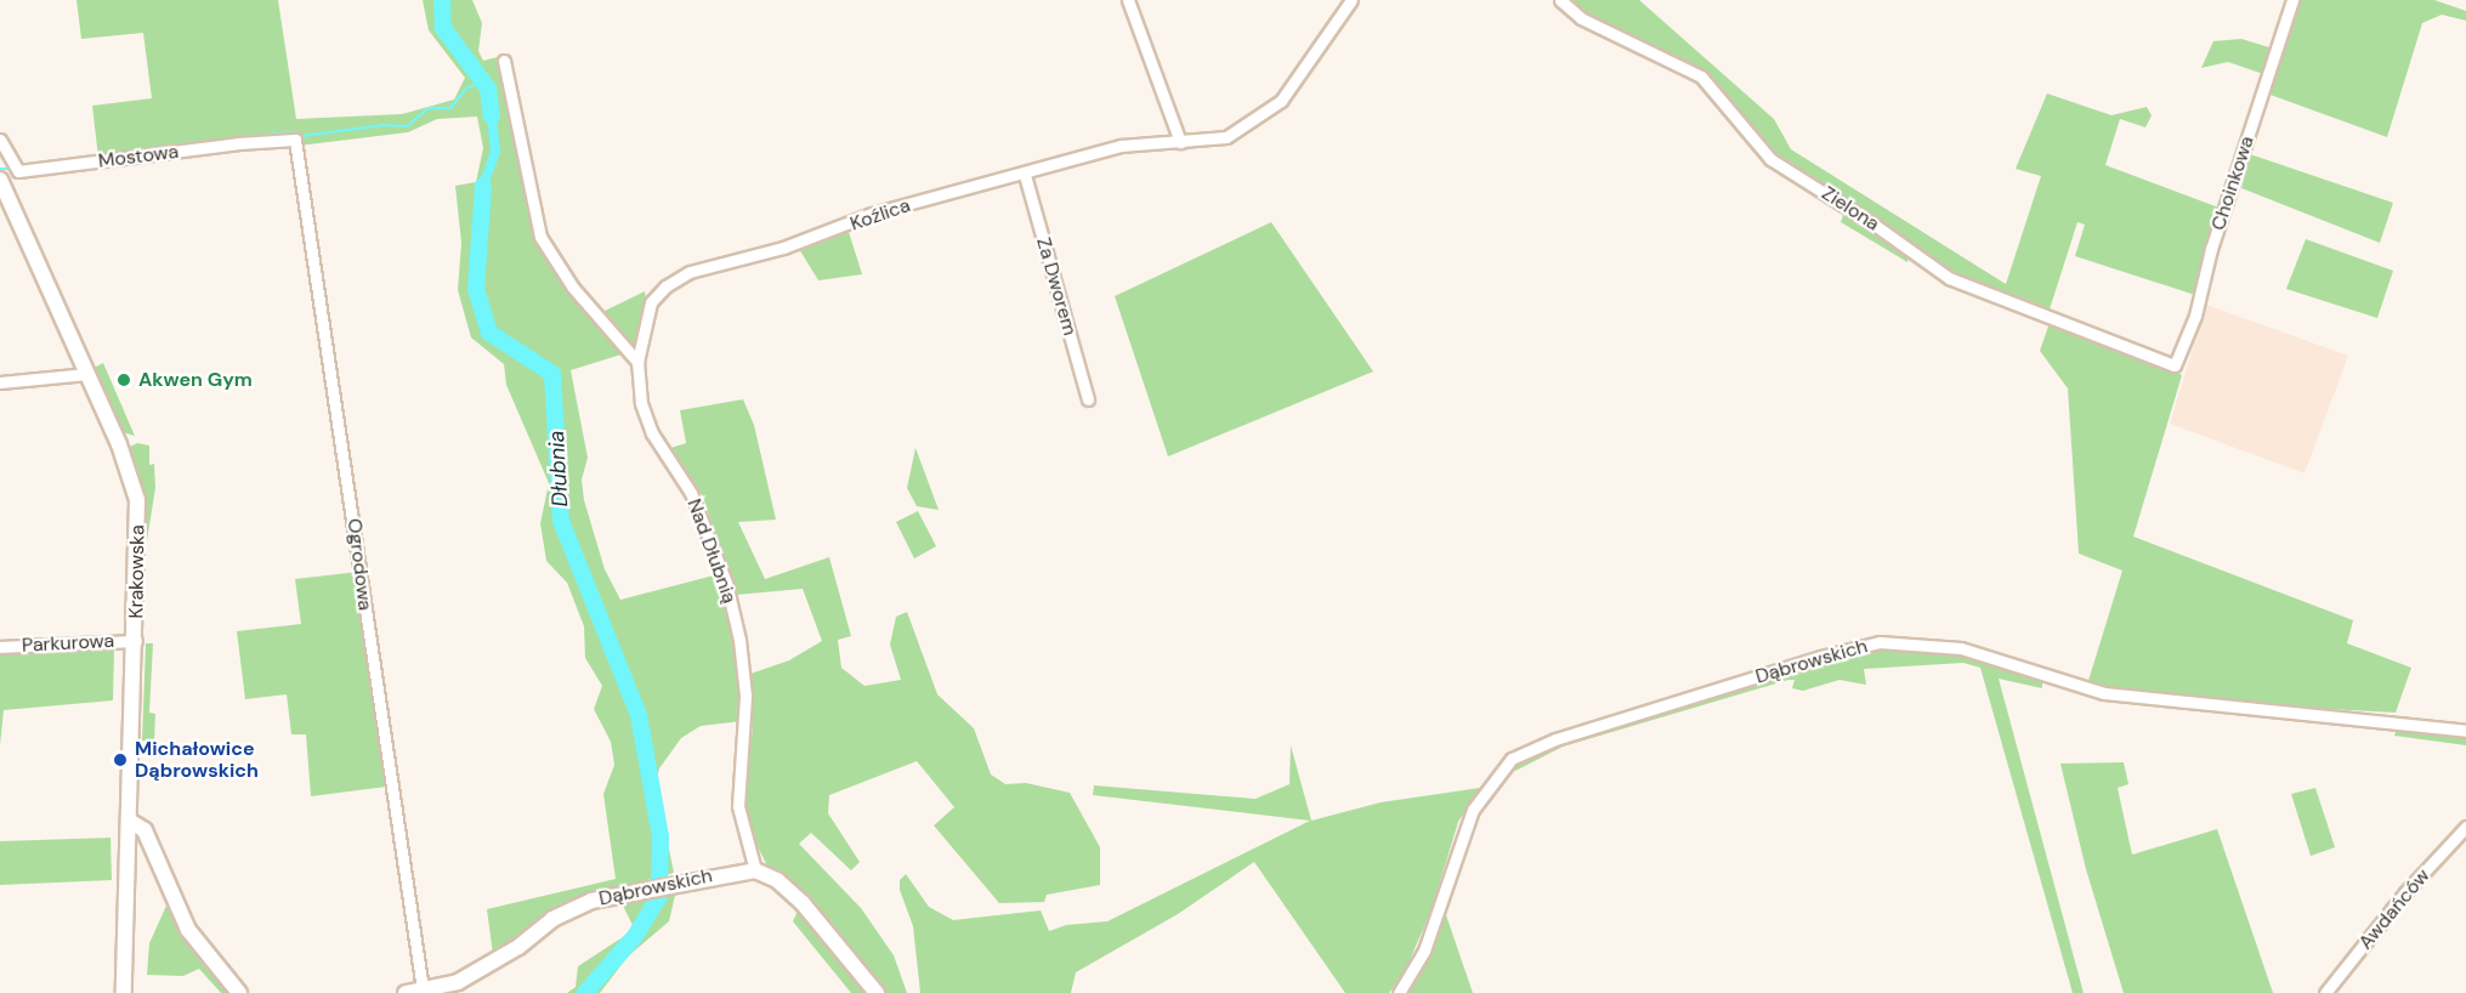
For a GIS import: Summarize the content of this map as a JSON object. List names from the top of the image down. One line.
{"streets":{"main road":["Krakowska","Dąbrowskich"],"street":["Mostowa","Choinkowa","Zielona","Koźlica","Za Dworem","Nad Dłubnią","Ogrodowa","Parkurowa","Awdańców"]},"crossings":[["Mostowa","Ogrodowa"],["Choinkowa","Zielona"],["Koźlica","Za Dworem"],["Koźlica","Nad Dłubnią"],["Nad Dłubnią","Dąbrowskich"],["Ogrodowa","Dąbrowskich"],["Krakowska","Parkurowa"]],"water":["Dłubnia"],"places":["Akwen Gym","Michałowice Dąbrowskich"]}
